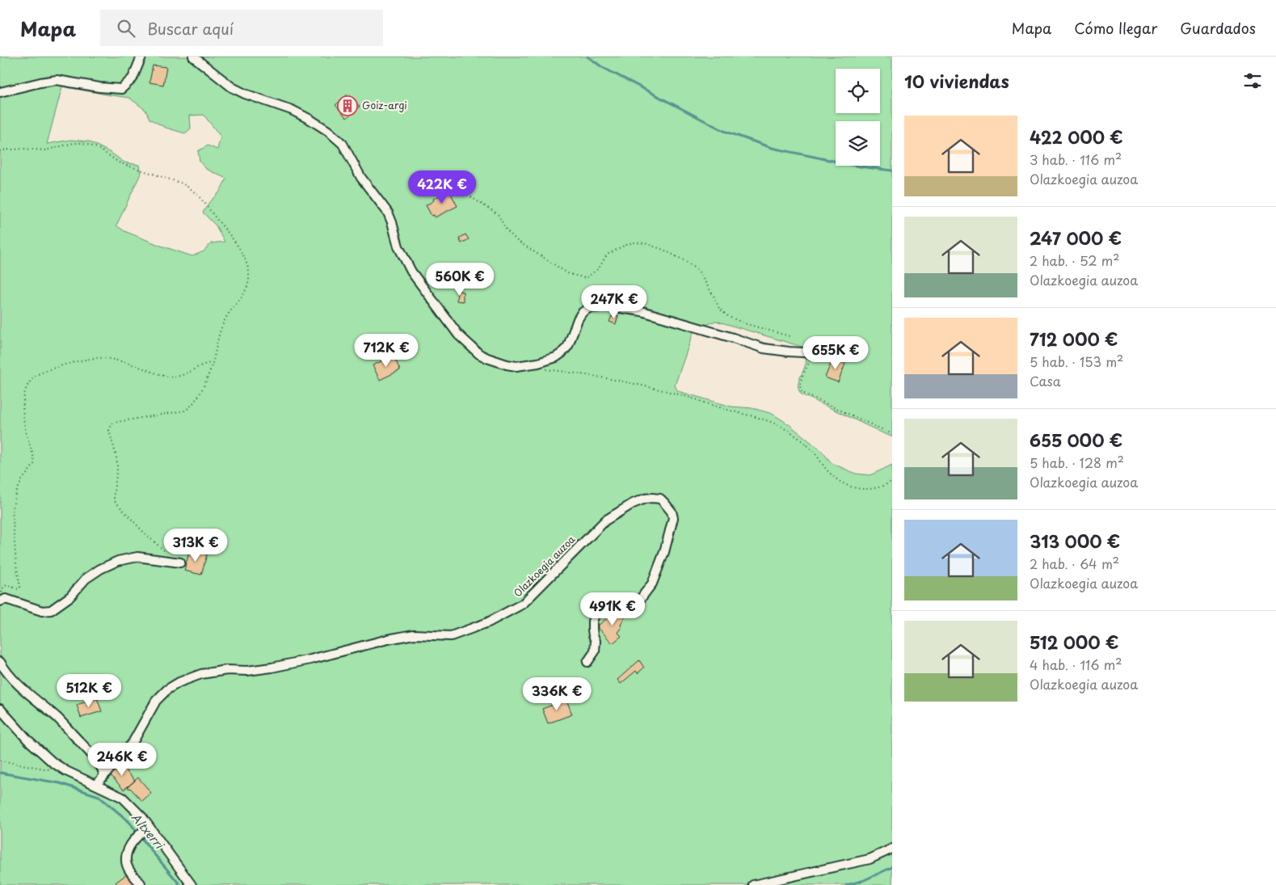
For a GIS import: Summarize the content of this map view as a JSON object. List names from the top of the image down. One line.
{"streets":{"street":["Olazkoegia auzoa"]},"water":["Altxerri"],"places":{"building":["Goiz-argi"]},"page":{"header":"Mapa","search":"Buscar aquí","nav":["Mapa","Cómo llegar","Guardados"],"heading":"10 viviendas","list":[{"name":"422 000 €","note":"3 hab. · 116 m² · Olazkoegia auzoa"},{"name":"247 000 €","note":"2 hab. · 52 m² · Olazkoegia auzoa"},{"name":"712 000 €","note":"5 hab. · 153 m² · Casa"},{"name":"655 000 €","note":"5 hab. · 128 m² · Olazkoegia auzoa"},{"name":"313 000 €","note":"2 hab. · 64 m² · Olazkoegia auzoa"},{"name":"512 000 €","note":"4 hab. · 116 m² · Olazkoegia auzoa"}],"price":["422K €","560K €","247K €","712K €","655K €","313K €","491K €","512K €","336K €","246K €"]}}
